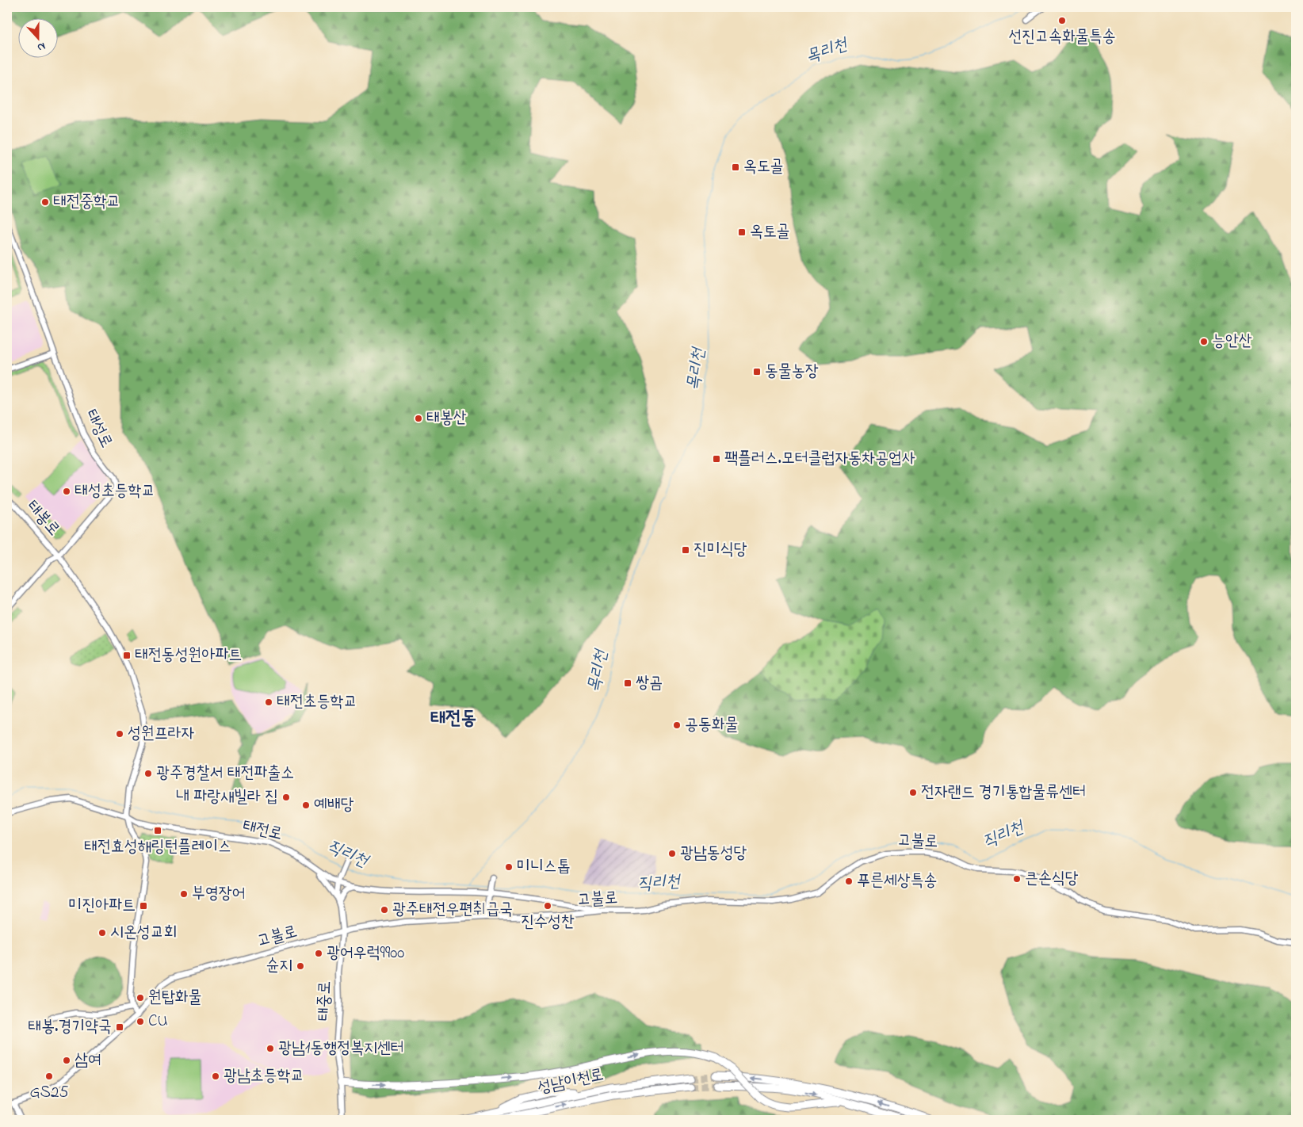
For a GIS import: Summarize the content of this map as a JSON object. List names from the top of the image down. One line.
{"streets":{"highway":["성남이천로"],"street":["태성로","태봉로","태전로","고불로","태중로"]},"crossings":[["태성로","태봉로"],["태봉로","태전로"],["태전로","고불로"],["태전로","태중로"],["고불로","태중로"]],"districts":["태전동"],"water":["목리천","직리천"],"places":{"other":["선진고속화물특송","태전중학교","능안산","태봉산","태성초등학교","태전초등학교","공동화물","성원프라자","광주경찰서 태전파출소","전자랜드 경기통합물류센터","내 파랑새빌라 집","예배당","광남동성당","미니스톱","큰손식당","푸른세상특송","부영장어","진수성찬","광주태전우편취급국","시온성교회","광어우럭9900","슌지","원탑화물","CU","광남1동행정복지센터","삼여","GS25","광남초등학교"],"transit":["옥도골","옥토골","동물농장","팩플러스.모터클럽자동차공업사","진미식당","태전동성원아파트","쌍곰","태전효성해링턴플레이스","미진아파트","태봉.경기약국"]},"north":"bottom"}
